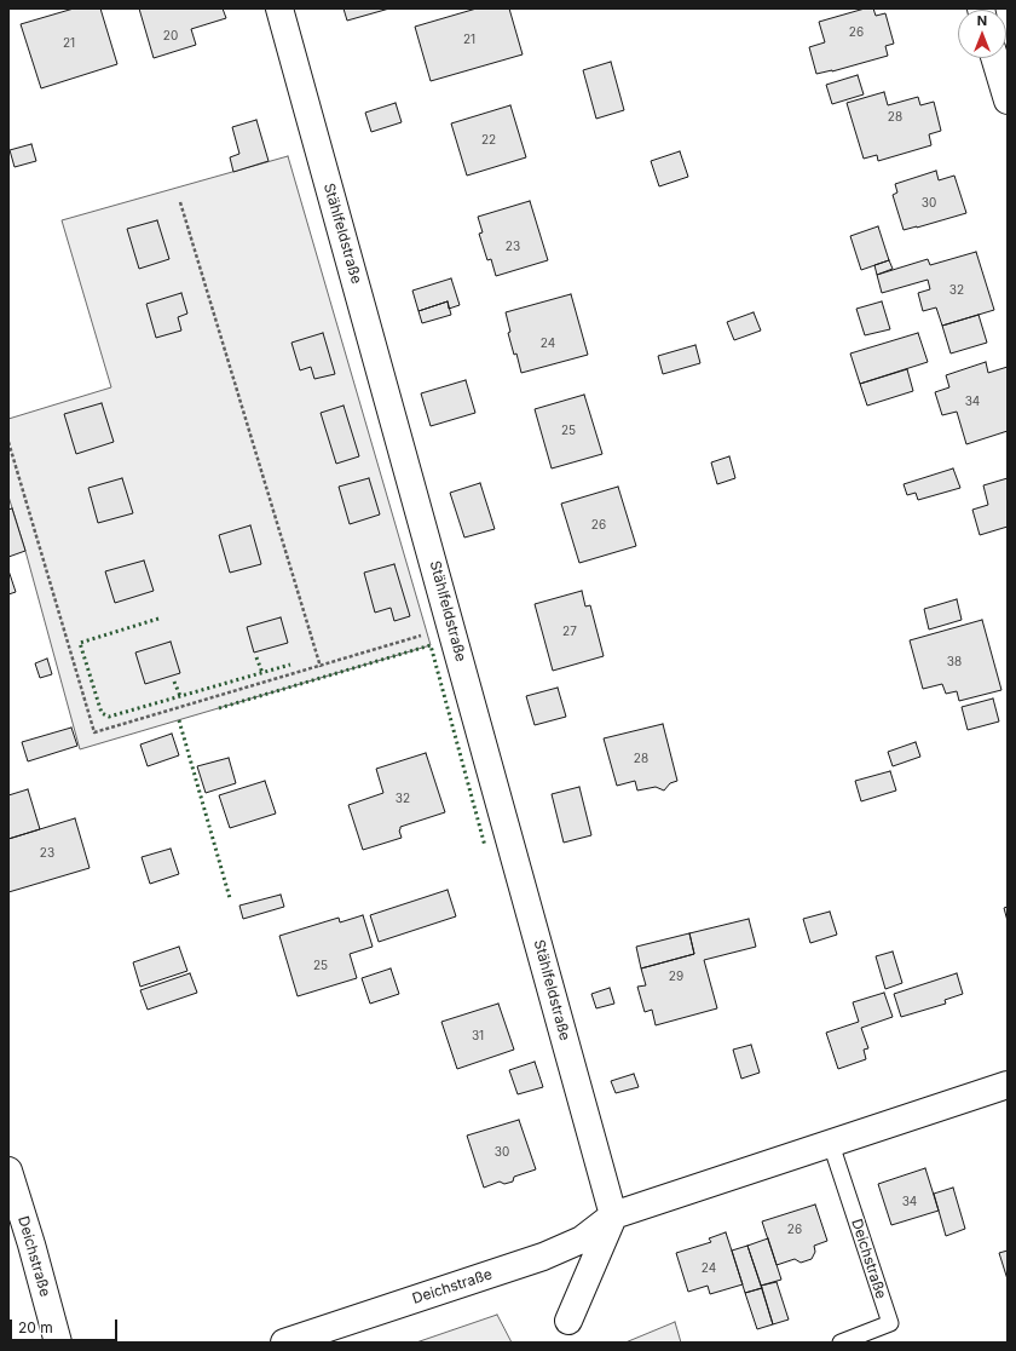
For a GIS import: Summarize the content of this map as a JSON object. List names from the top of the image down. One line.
{"streets":{"street":["Stählfeldstraße","Deichstraße"]},"crossings":[["Stählfeldstraße","Deichstraße"]],"house_numbers":["26","20","21","21","28","22","30","23","32","24","34","25","26","27","38","28","32","23","25","29","31","30","34","26","24"],"scale_bar":"20 m","north":"top"}
